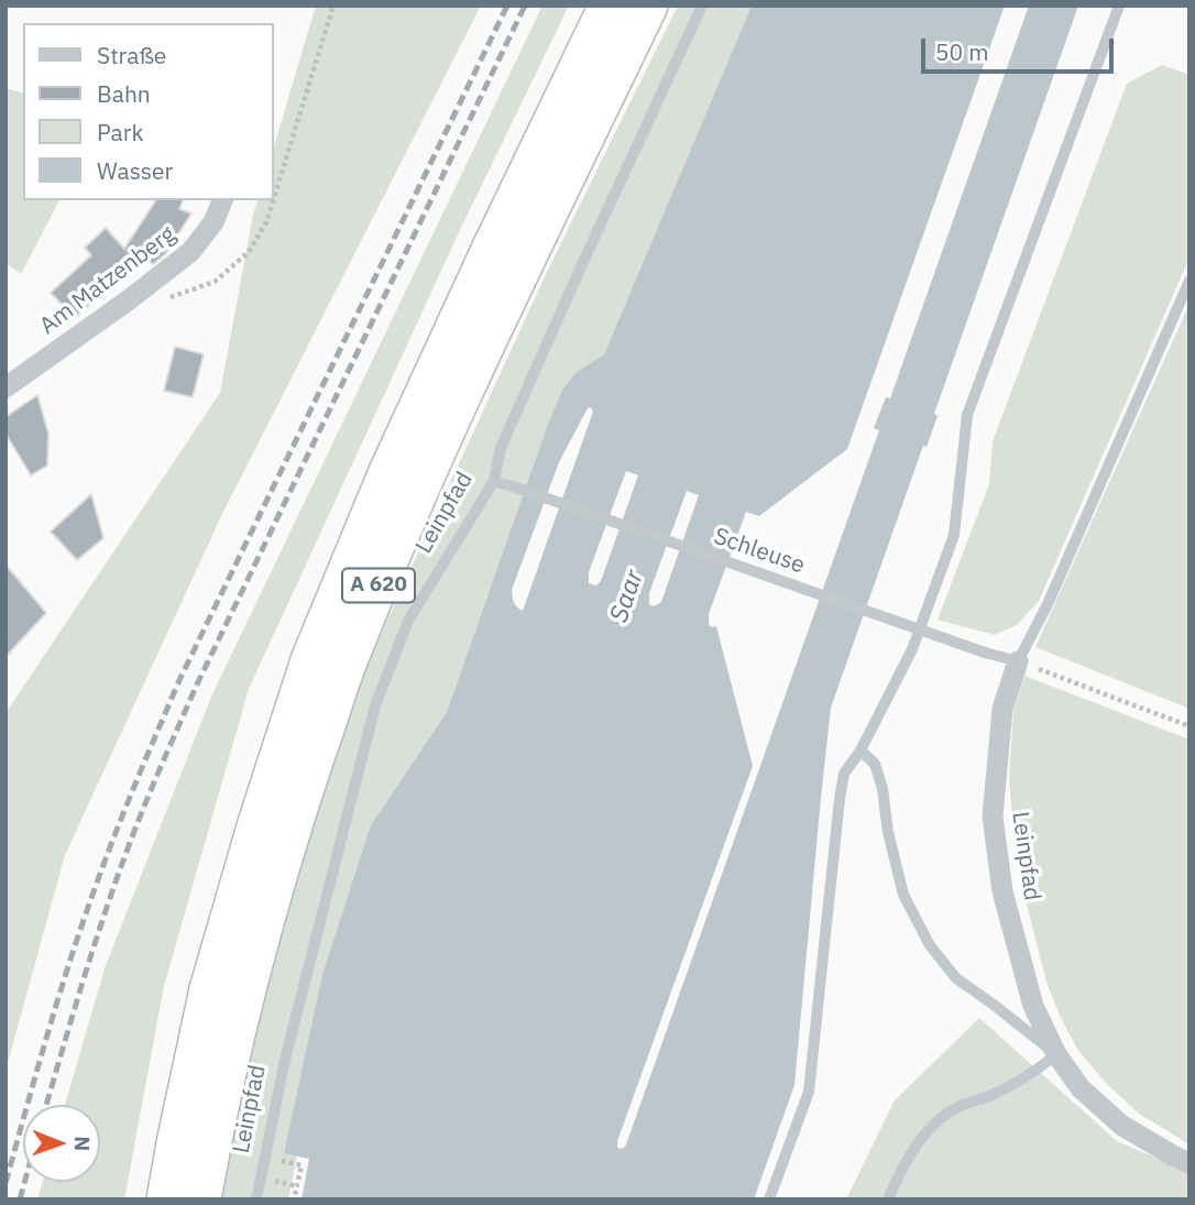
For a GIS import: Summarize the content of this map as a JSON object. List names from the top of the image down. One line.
{"streets":{"highway":["A 620"],"street":["Am Matzenberg","Leinpfad"],"lane":["Schleuse"]},"crossings":[["Leinpfad","Schleuse"]],"water":["Saar"],"legend":["Straße","Bahn","Park","Wasser"],"scale_bar":"50 m","north":"right"}
